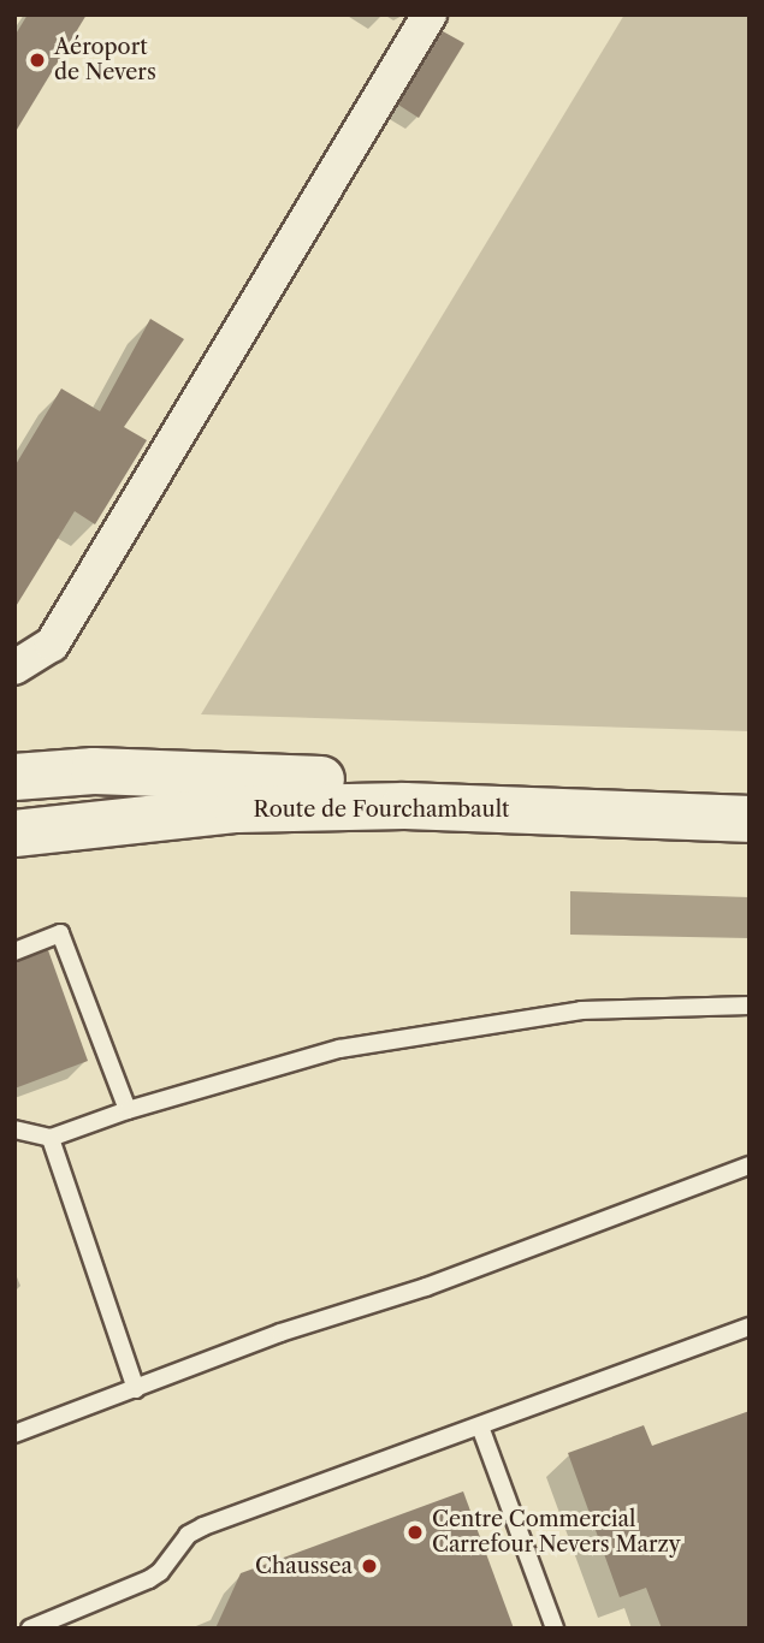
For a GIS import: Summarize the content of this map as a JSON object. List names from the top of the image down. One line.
{"streets":{"main road":["Route de Fourchambault"]},"places":["Aéroport de Nevers","Centre Commercial Carrefour Nevers Marzy","Chaussea"]}
